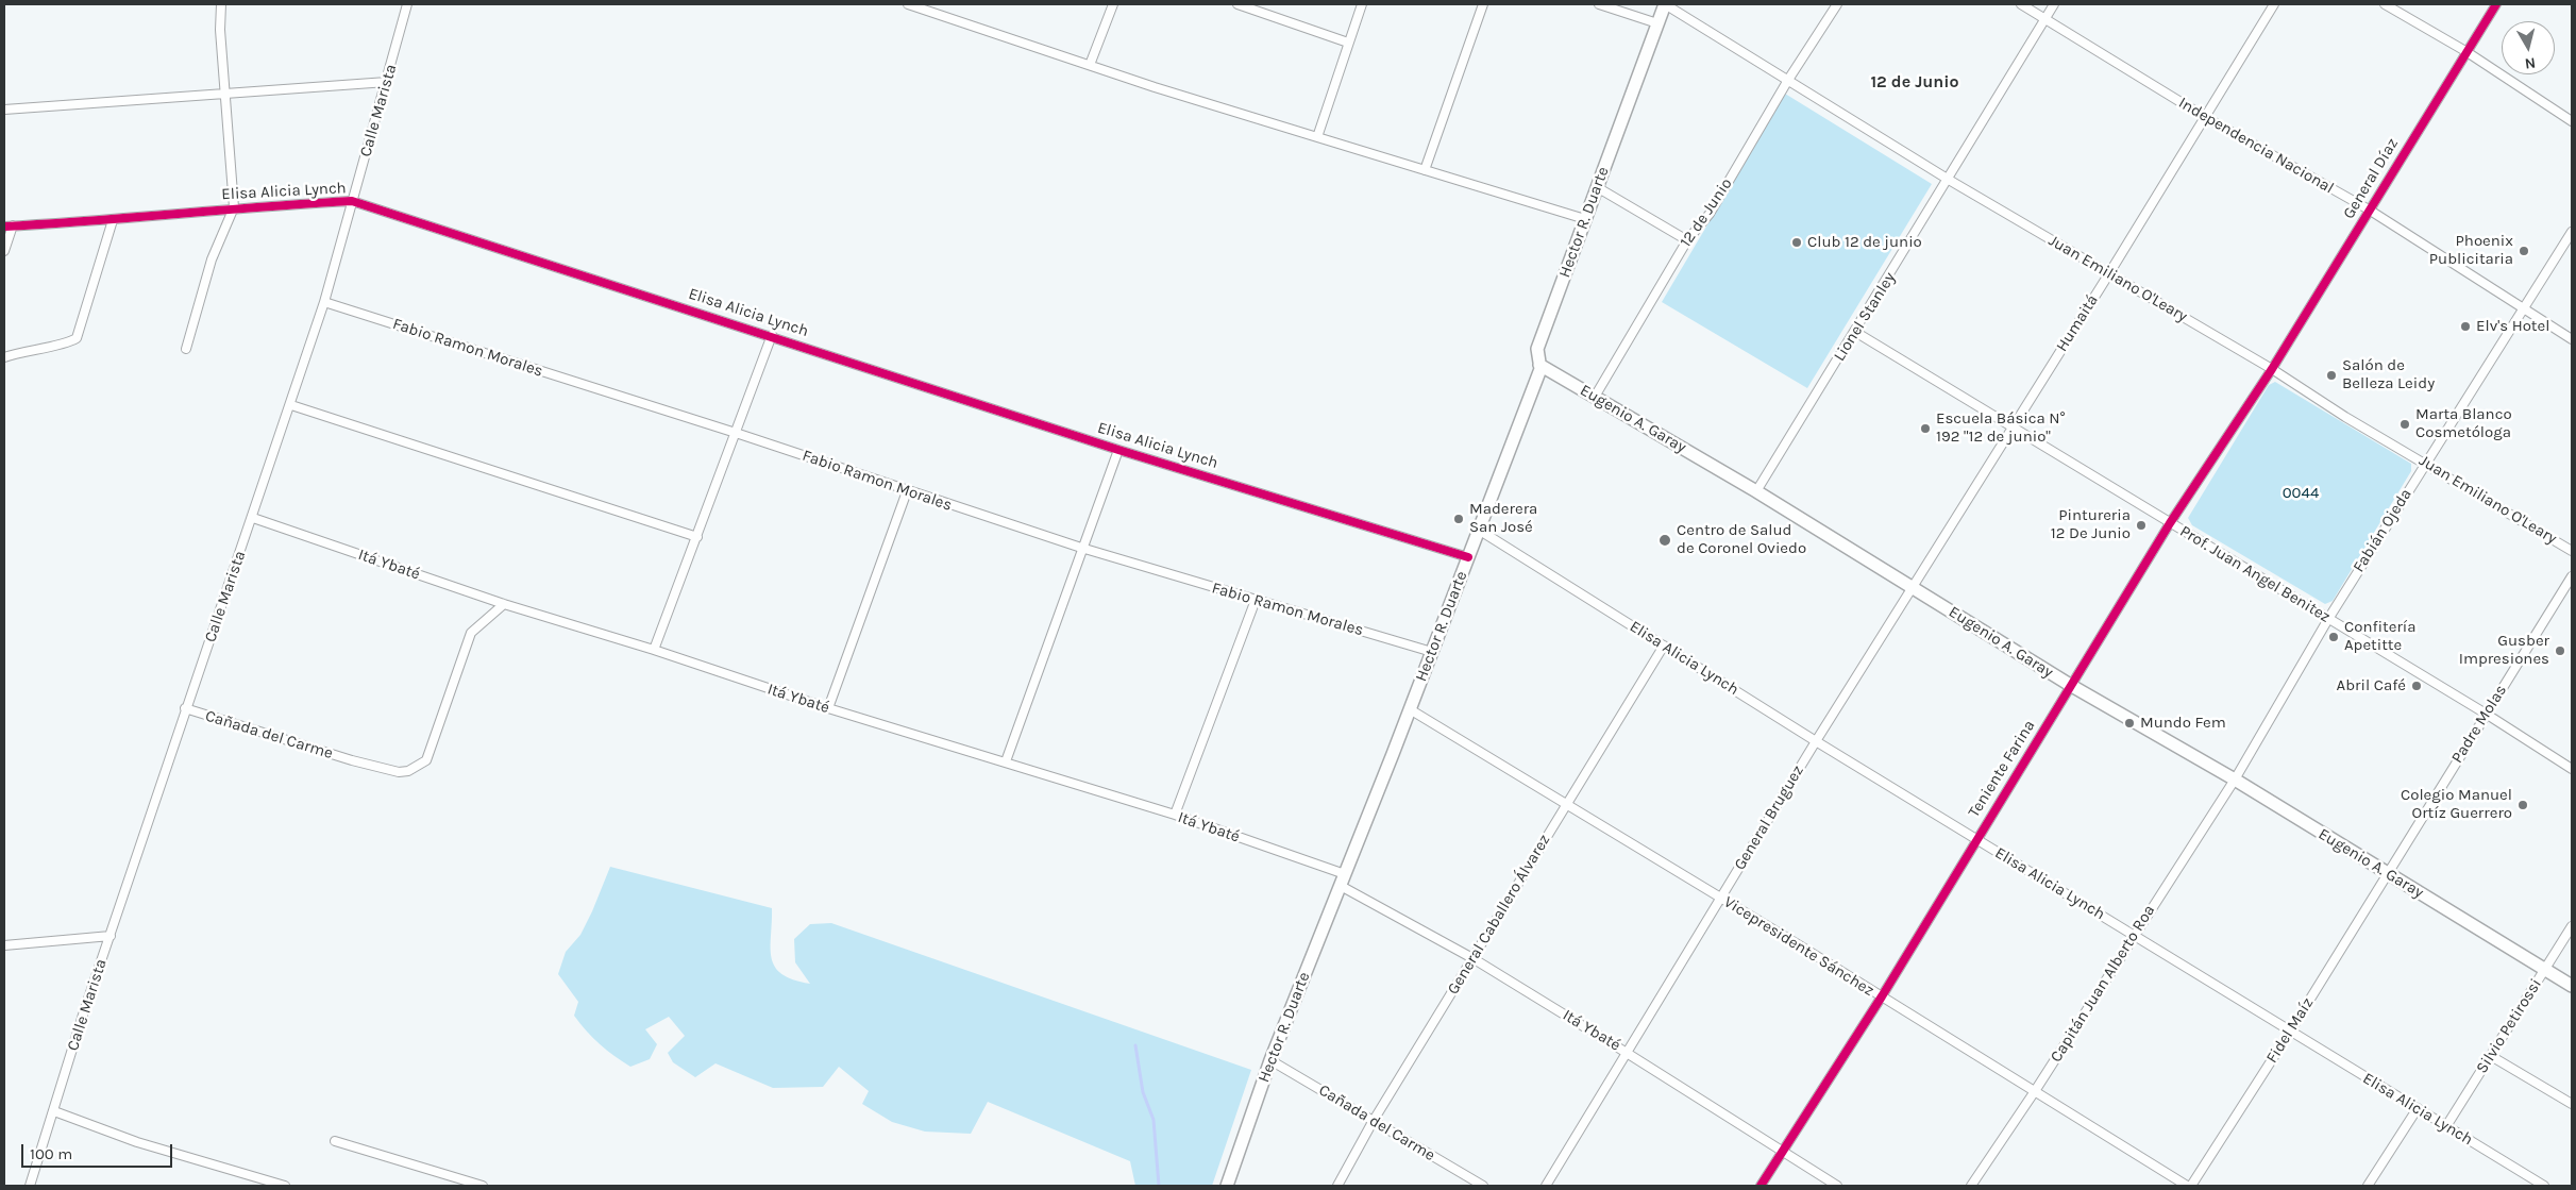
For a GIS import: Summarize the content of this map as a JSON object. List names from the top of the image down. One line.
{"streets":{"street":["Calle Marista","Independencia Nacional","General Díaz","Elisa Alicia Lynch","12 de Junio","Hector R. Duarte","Juan Emiliano O'Leary","Lionel Stanley","Humaitá","Fabio Ramon Morales","Eugenio A. Garay","Fabián Ojeda","Itá Ybaté","Prof. Juan Angel Benitez","Padre Molas","Cañada del Carme","Teniente Farina","General Bruguez","General Caballero Álvarez","Vicepresidente Sánchez","Capitán Juan Alberto Roa","Silvio Petirossi","Fidel Maíz"]},"crossings":[["Calle Marista","Elisa Alicia Lynch"],["Calle Marista","Fabio Ramon Morales"],["Calle Marista","Itá Ybaté"],["Calle Marista","Cañada del Carme"],["Independencia Nacional","General Díaz"],["Independencia Nacional","Lionel Stanley"],["Independencia Nacional","Humaitá"],["Independencia Nacional","Fabián Ojeda"],["General Díaz","Juan Emiliano O'Leary"],["General Díaz","Teniente Farina"],["Elisa Alicia Lynch","Hector R. Duarte"],["Elisa Alicia Lynch","Teniente Farina"],["Elisa Alicia Lynch","General Bruguez"],["Elisa Alicia Lynch","General Caballero Álvarez"],["Elisa Alicia Lynch","Capitán Juan Alberto Roa"],["Elisa Alicia Lynch","Silvio Petirossi"],["Elisa Alicia Lynch","Fidel Maíz"],["12 de Junio","Juan Emiliano O'Leary"],["12 de Junio","Eugenio A. Garay"],["Hector R. Duarte","Juan Emiliano O'Leary"],["Hector R. Duarte","Fabio Ramon Morales"],["Hector R. Duarte","Eugenio A. Garay"],["Hector R. Duarte","Itá Ybaté"],["Hector R. Duarte","Cañada del Carme"],["Hector R. Duarte","Vicepresidente Sánchez"],["Juan Emiliano O'Leary","Lionel Stanley"],["Juan Emiliano O'Leary","Humaitá"],["Juan Emiliano O'Leary","Fabián Ojeda"],["Juan Emiliano O'Leary","Teniente Farina"],["Lionel Stanley","Eugenio A. Garay"],["Lionel Stanley","Prof. Juan Angel Benitez"],["Humaitá","Eugenio A. Garay"],["Humaitá","Prof. Juan Angel Benitez"],["Humaitá","General Bruguez"],["Eugenio A. Garay","Fabián Ojeda"],["Eugenio A. Garay","Padre Molas"],["Eugenio A. Garay","Teniente Farina"],["Eugenio A. Garay","General Bruguez"],["Eugenio A. Garay","Capitán Juan Alberto Roa"],["Eugenio A. Garay","Silvio Petirossi"],["Eugenio A. Garay","Fidel Maíz"],["Fabián Ojeda","Prof. Juan Angel Benitez"],["Fabián Ojeda","Capitán Juan Alberto Roa"],["Itá Ybaté","Cañada del Carme"],["Itá Ybaté","Teniente Farina"],["Itá Ybaté","General Bruguez"],["Itá Ybaté","General Caballero Álvarez"],["Prof. Juan Angel Benitez","Padre Molas"],["Prof. Juan Angel Benitez","Teniente Farina"],["Padre Molas","Fidel Maíz"],["Cañada del Carme","General Caballero Álvarez"],["Teniente Farina","Vicepresidente Sánchez"],["General Bruguez","Vicepresidente Sánchez"],["General Caballero Álvarez","Vicepresidente Sánchez"],["Vicepresidente Sánchez","Capitán Juan Alberto Roa"],["Vicepresidente Sánchez","Fidel Maíz"]],"districts":["12 de Junio"],"parks":["0044"],"places":["Club 12 de junio","Phoenix Publicitaria","Elv's Hotel","Salón de Belleza Leidy","Marta Blanco Cosmetóloga","Escuela Básica N° 192 \"12 de junio\"","Maderera San José","Pintureria 12 De Junio","Centro de Salud de Coronel Oviedo","Confitería Apetitte","Gusber Impresiones","Abril Café","Mundo Fem","Colegio Manuel Ortíz Guerrero"],"scale_bar":"100 m","north":"bottom"}
